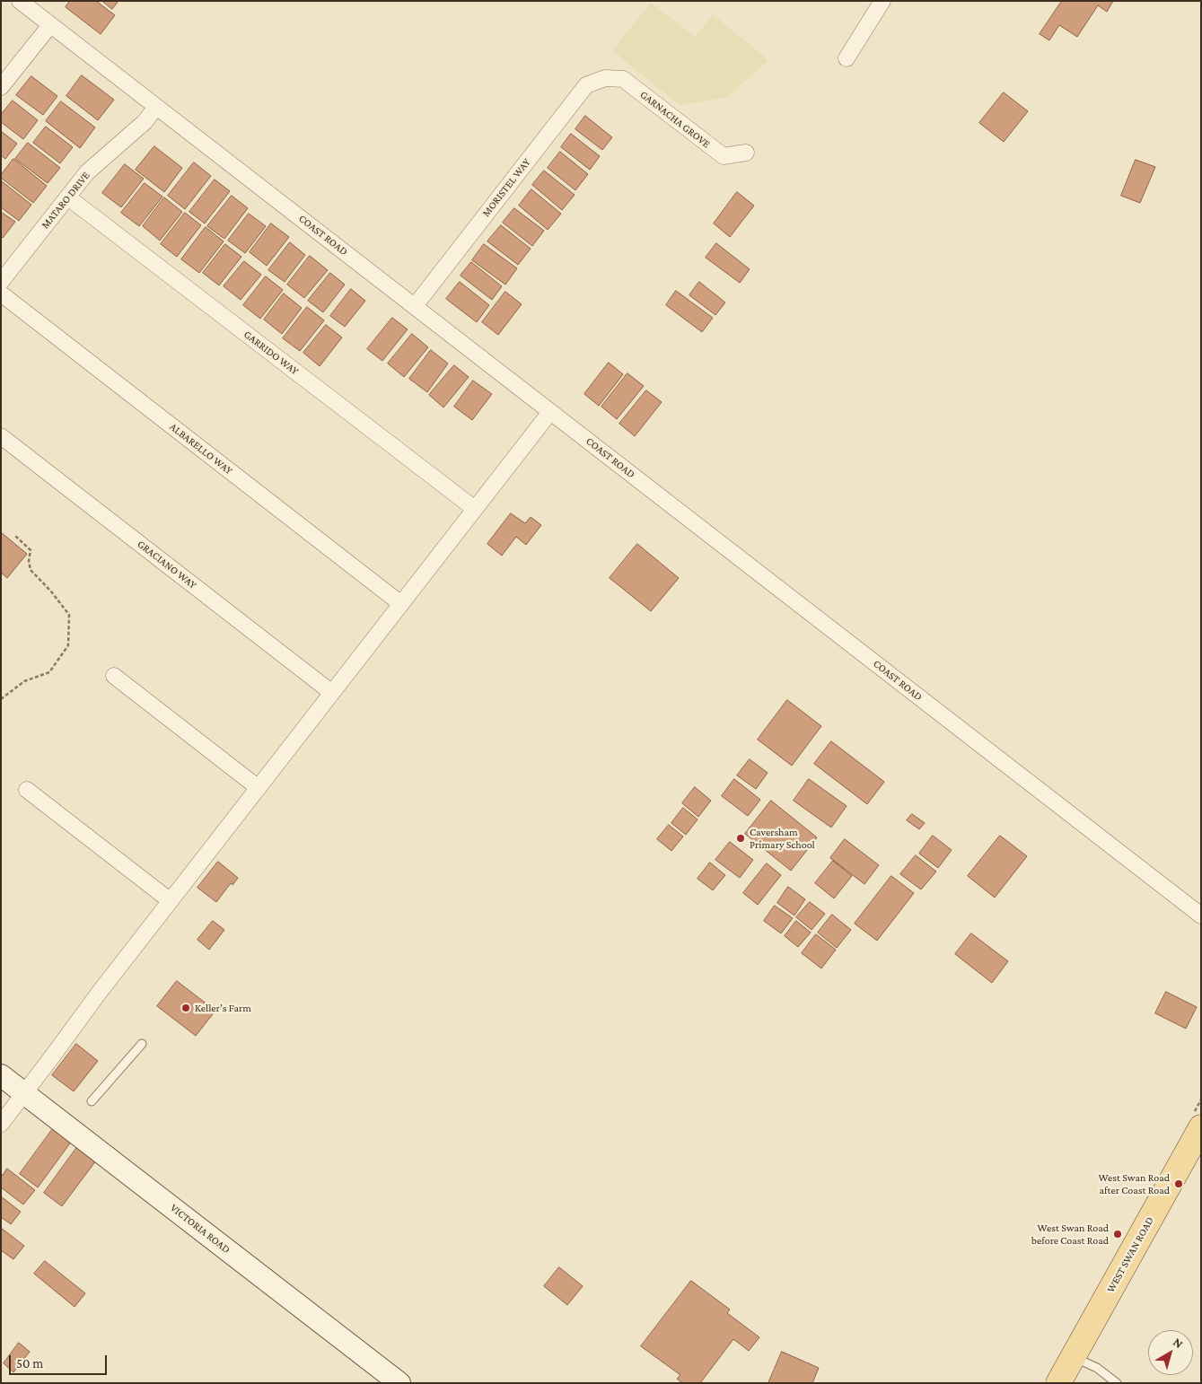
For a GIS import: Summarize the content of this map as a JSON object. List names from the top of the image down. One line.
{"streets":{"main road":["WEST SWAN ROAD"],"street":["GARNACHA GROVE","MORISTEL WAY","MATARO DRIVE","COAST ROAD","GARRIDO WAY","ALBARELLO WAY","GRACIANO WAY","VICTORIA ROAD"]},"crossings":[["GARNACHA GROVE","MORISTEL WAY"],["MORISTEL WAY","COAST ROAD"],["MATARO DRIVE","COAST ROAD"],["MATARO DRIVE","GARRIDO WAY"]],"places":["Caversham Primary School","Keller’s Farm","West Swan Road after Coast Road","West Swan Road before Coast Road"],"scale_bar":"50 m","north":"top right"}
